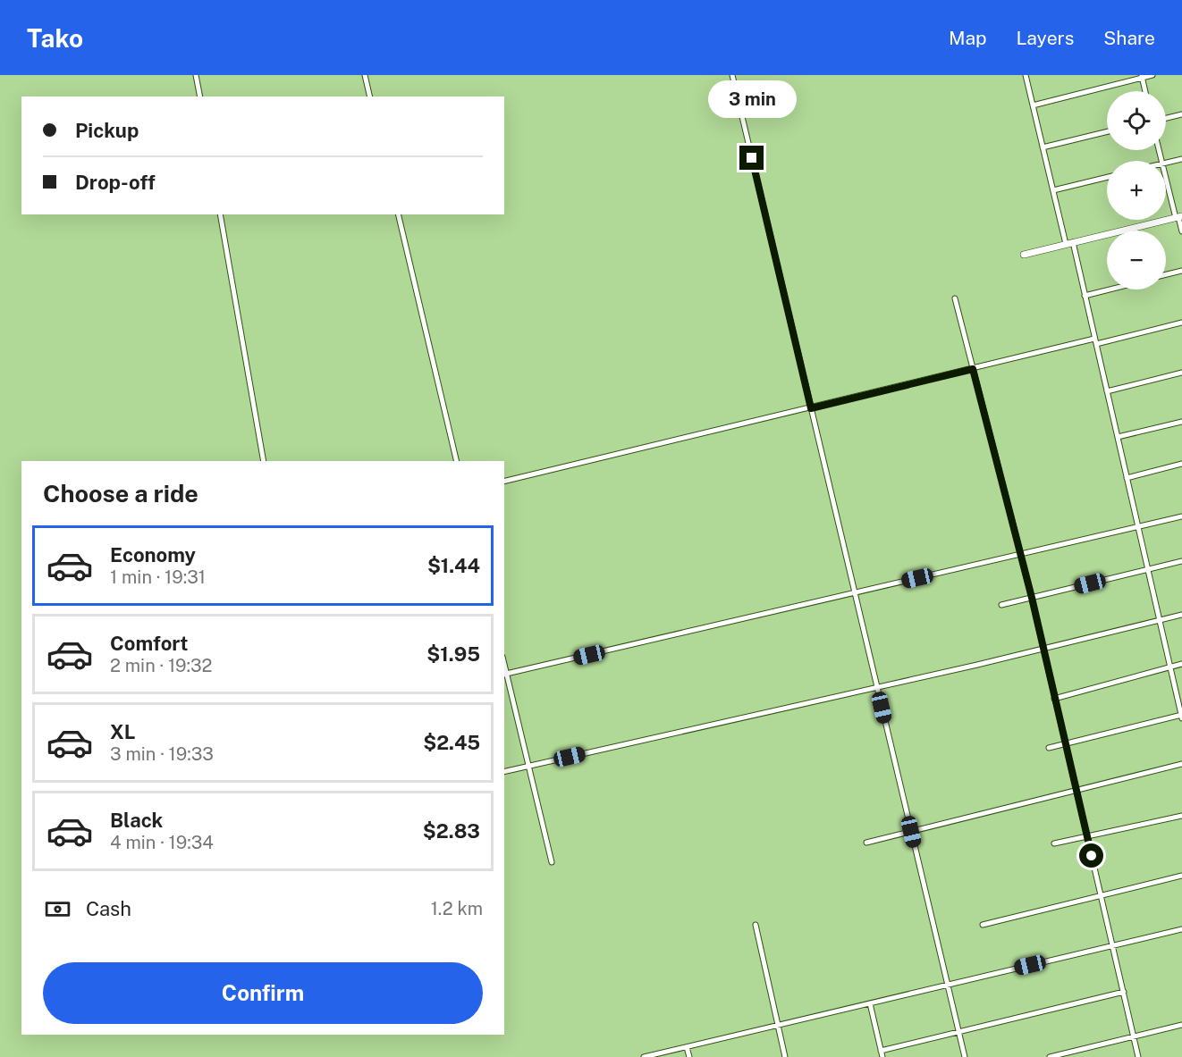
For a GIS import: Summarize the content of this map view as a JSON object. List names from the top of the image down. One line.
{"page":{"header":"Tako","nav":["Map","Layers","Share"],"bubble":"3 min","map_buttons":["+","−"],"banner":["Pickup","Drop-off"],"heading":"Choose a ride","list":[{"name":"Economy","note":"1 min · 19:31","value":"$1.44"},{"name":"Comfort","note":"2 min · 19:32","value":"$1.95"},{"name":"XL","note":"3 min · 19:33","value":"$2.45"},{"name":"Black","note":"4 min · 19:34","value":"$2.83"}],"pay":["Cash","1.2 km"],"buttons":"Confirm"}}
